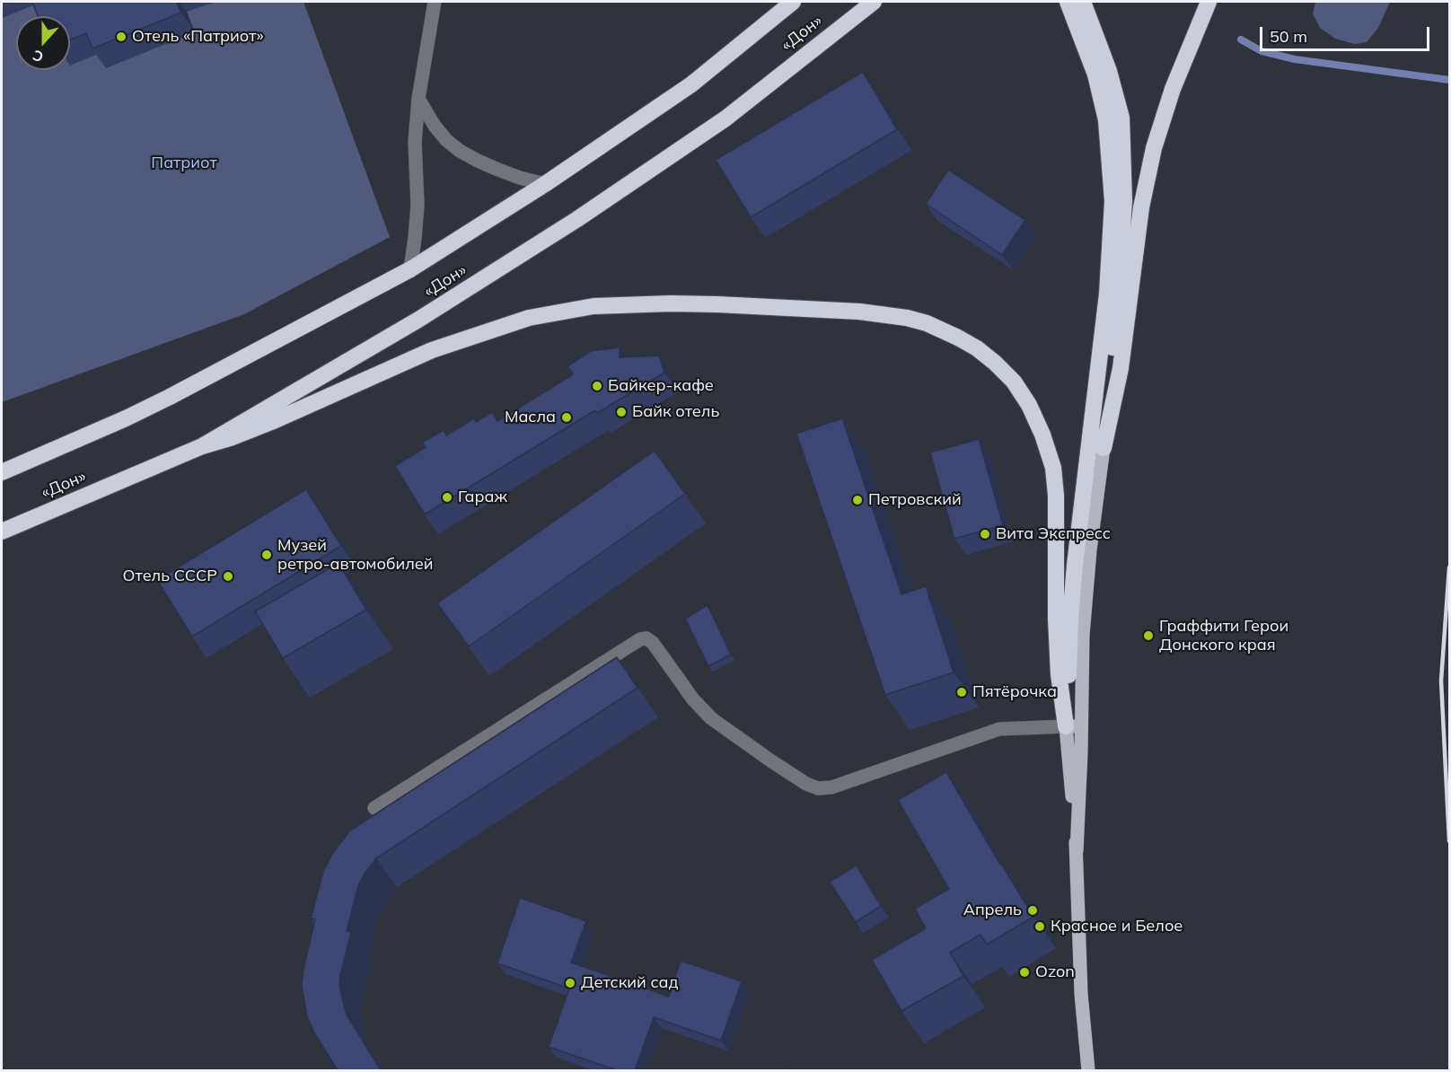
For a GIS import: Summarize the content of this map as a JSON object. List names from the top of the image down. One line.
{"streets":{"highway":["«Дон»"]},"parks":["Патриот"],"places":["Отель «Патриот»","Байкер-кафе","Байк отель","Масла","Гараж","Петровский","Вита Экспресс","Музей ретро-автомобилей","Отель СССР","Граффити Герои Донского края","Пятёрочка","Апрель","Красное и Белое","Ozon","Детский сад"],"scale_bar":"50 m","north":"bottom"}
